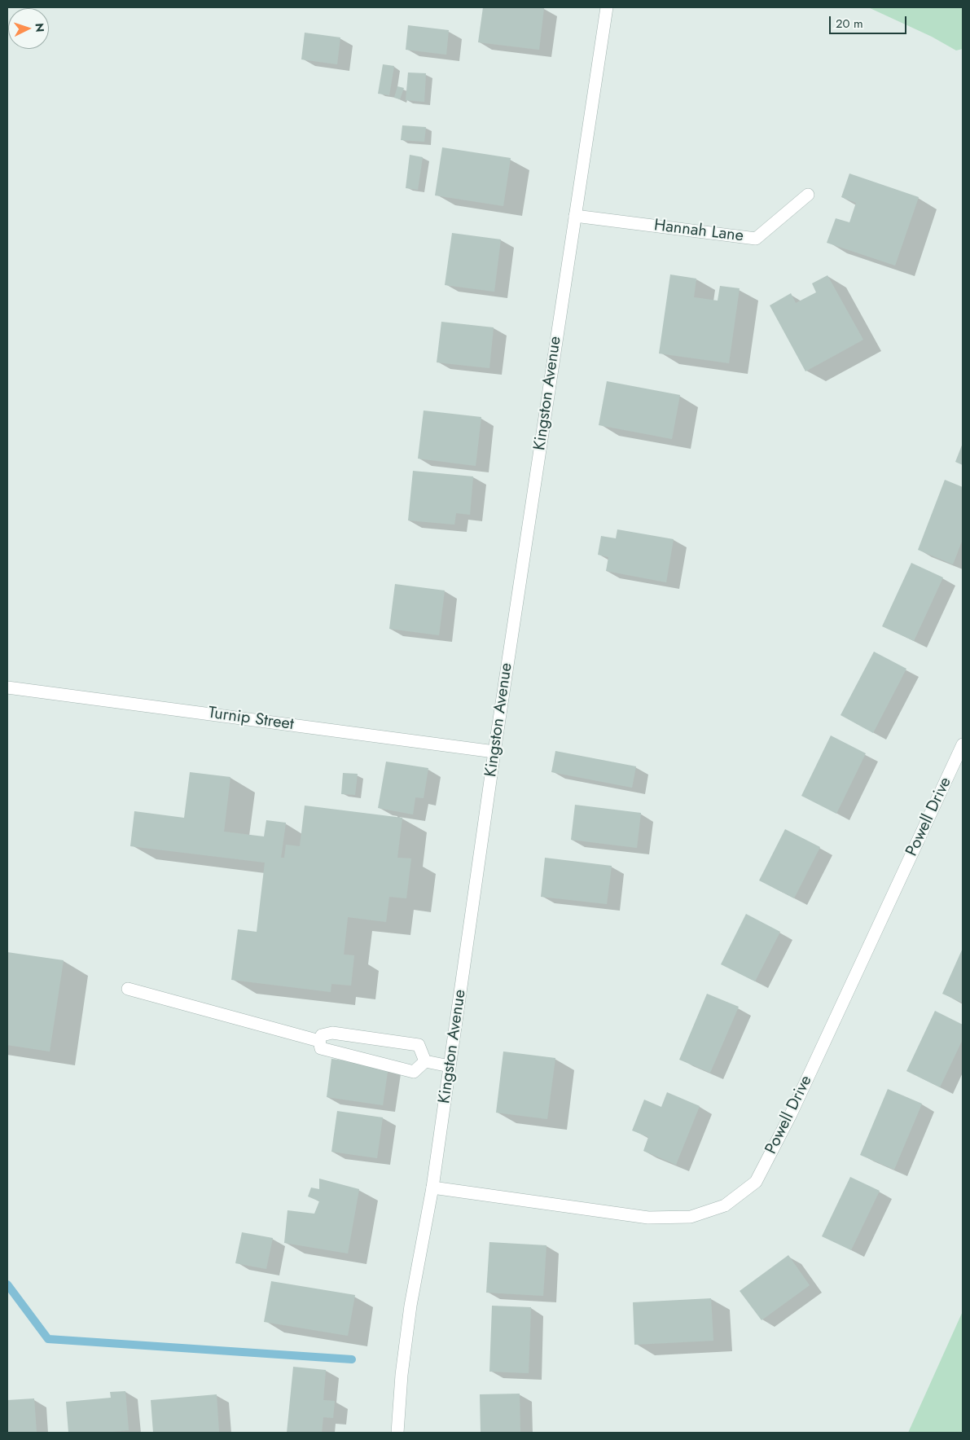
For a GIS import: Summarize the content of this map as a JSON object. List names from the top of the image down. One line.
{"streets":{"street":["Hannah Lane","Kingston Avenue","Turnip Street","Powell Drive"]},"crossings":[["Hannah Lane","Kingston Avenue"],["Kingston Avenue","Turnip Street"],["Kingston Avenue","Powell Drive"]],"scale_bar":"20 m","north":"right"}
